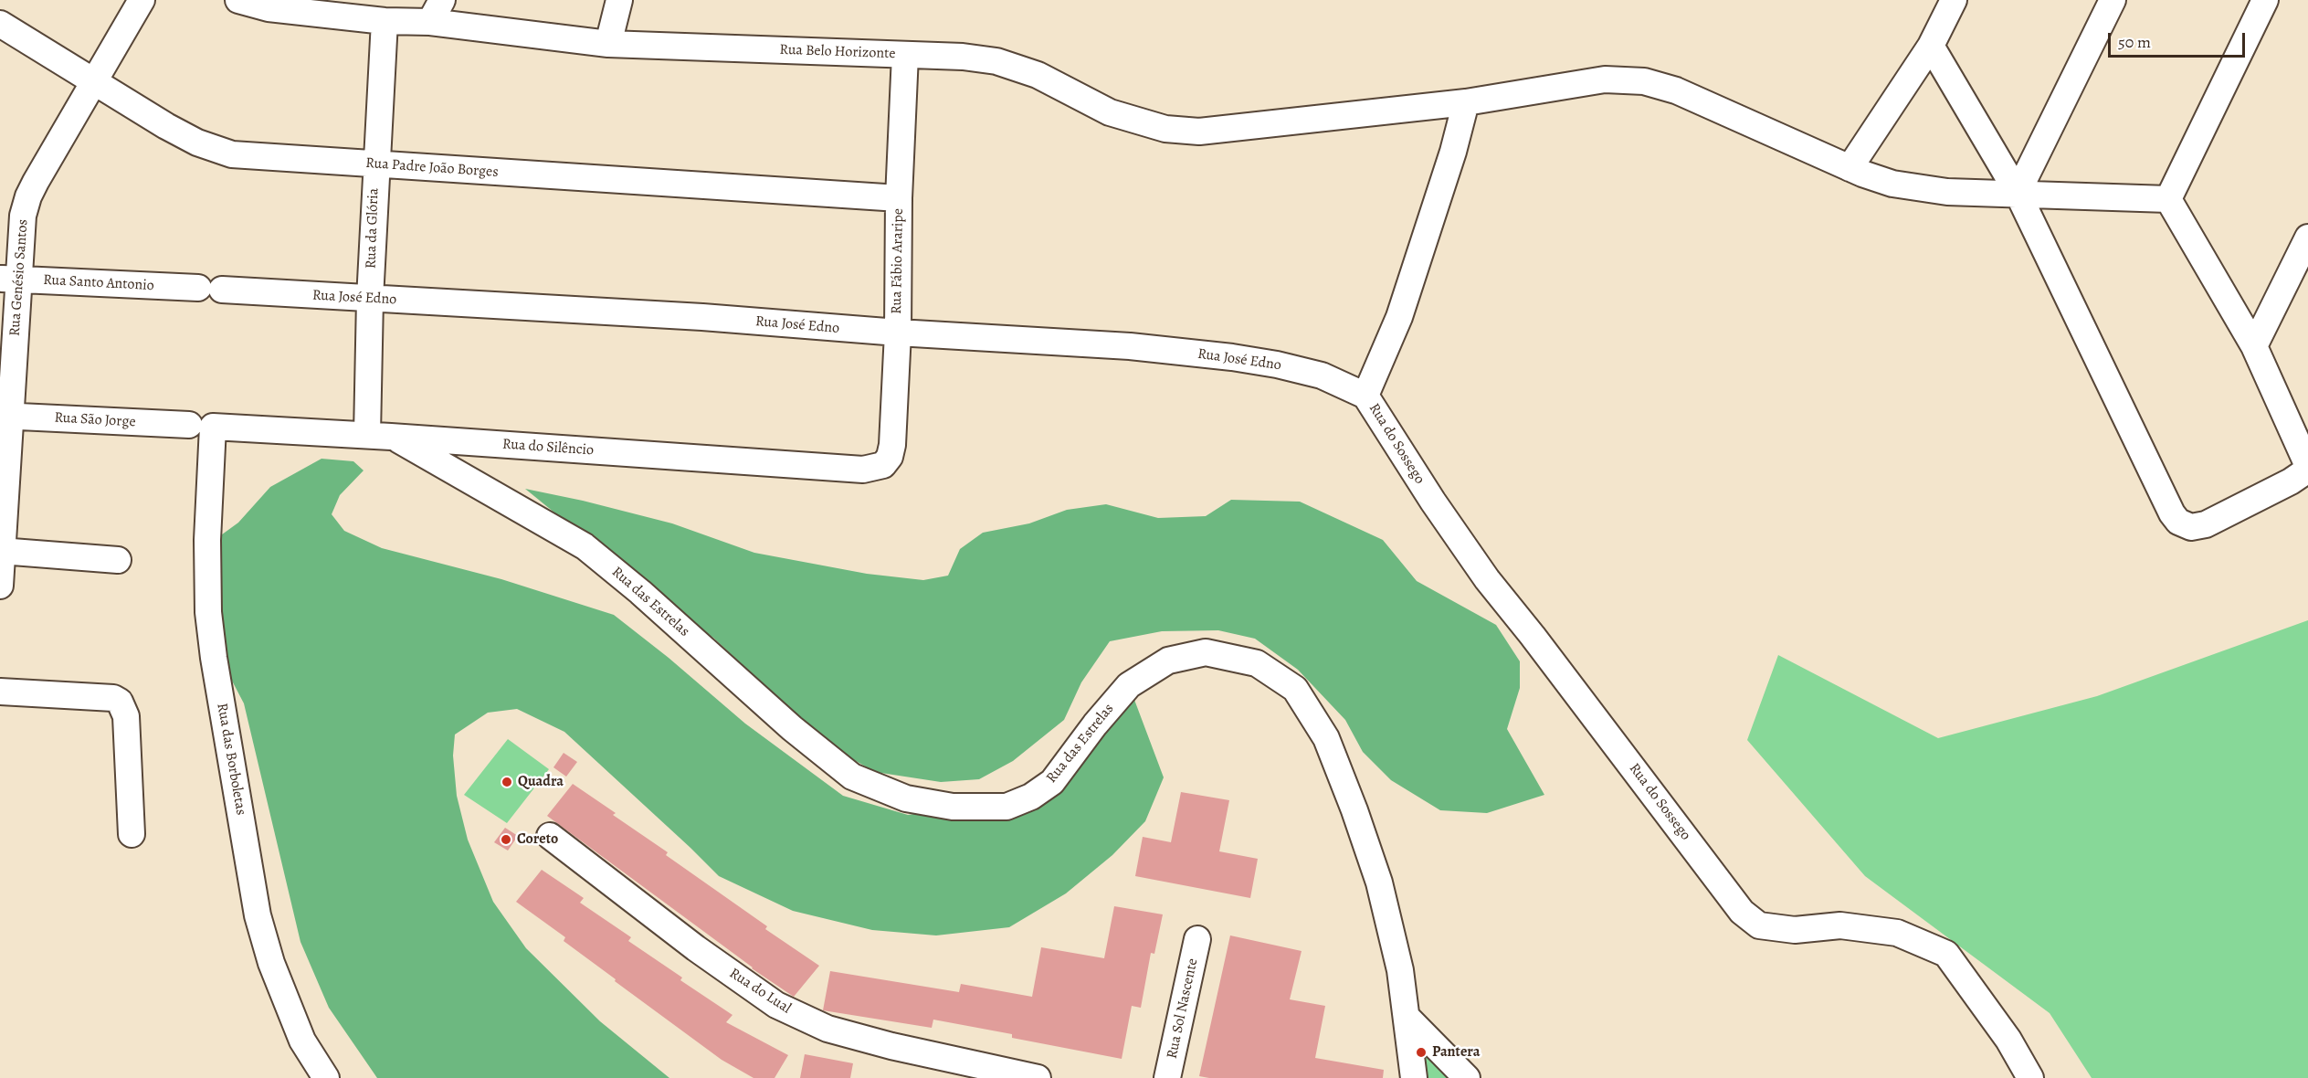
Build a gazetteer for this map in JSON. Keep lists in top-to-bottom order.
{
  "streets": {
    "street": [
      "Rua Belo Horizonte",
      "Rua Padre João Borges",
      "Rua da Glória",
      "Rua Fábio Araripe",
      "Rua Genésio Santos",
      "Rua Santo Antonio",
      "Rua José Edno",
      "Rua São Jorge",
      "Rua do Sossego",
      "Rua do Silêncio",
      "Rua das Estrelas",
      "Rua das Borboletas",
      "Rua do Lual",
      "Rua Sol Nascente"
    ]
  },
  "crossings": [
    ["Rua Belo Horizonte", "Rua da Glória"],
    ["Rua Belo Horizonte", "Rua Fábio Araripe"],
    ["Rua Padre João Borges", "Rua da Glória"],
    ["Rua Padre João Borges", "Rua Fábio Araripe"],
    ["Rua Padre João Borges", "Rua Genésio Santos"],
    ["Rua da Glória", "Rua José Edno"],
    ["Rua da Glória", "Rua do Silêncio"],
    ["Rua da Glória", "Rua das Estrelas"],
    ["Rua Fábio Araripe", "Rua José Edno"],
    ["Rua Fábio Araripe", "Rua do Silêncio"],
    ["Rua Genésio Santos", "Rua Santo Antonio"],
    ["Rua Genésio Santos", "Rua São Jorge"],
    ["Rua Santo Antonio", "Rua José Edno"],
    ["Rua José Edno", "Rua do Sossego"],
    ["Rua São Jorge", "Rua do Silêncio"],
    ["Rua São Jorge", "Rua das Borboletas"],
    ["Rua do Silêncio", "Rua das Estrelas"],
    ["Rua do Silêncio", "Rua das Borboletas"]
  ],
  "places": ["Quadra", "Coreto", "Pantera"],
  "scale_bar": "50 m"
}
